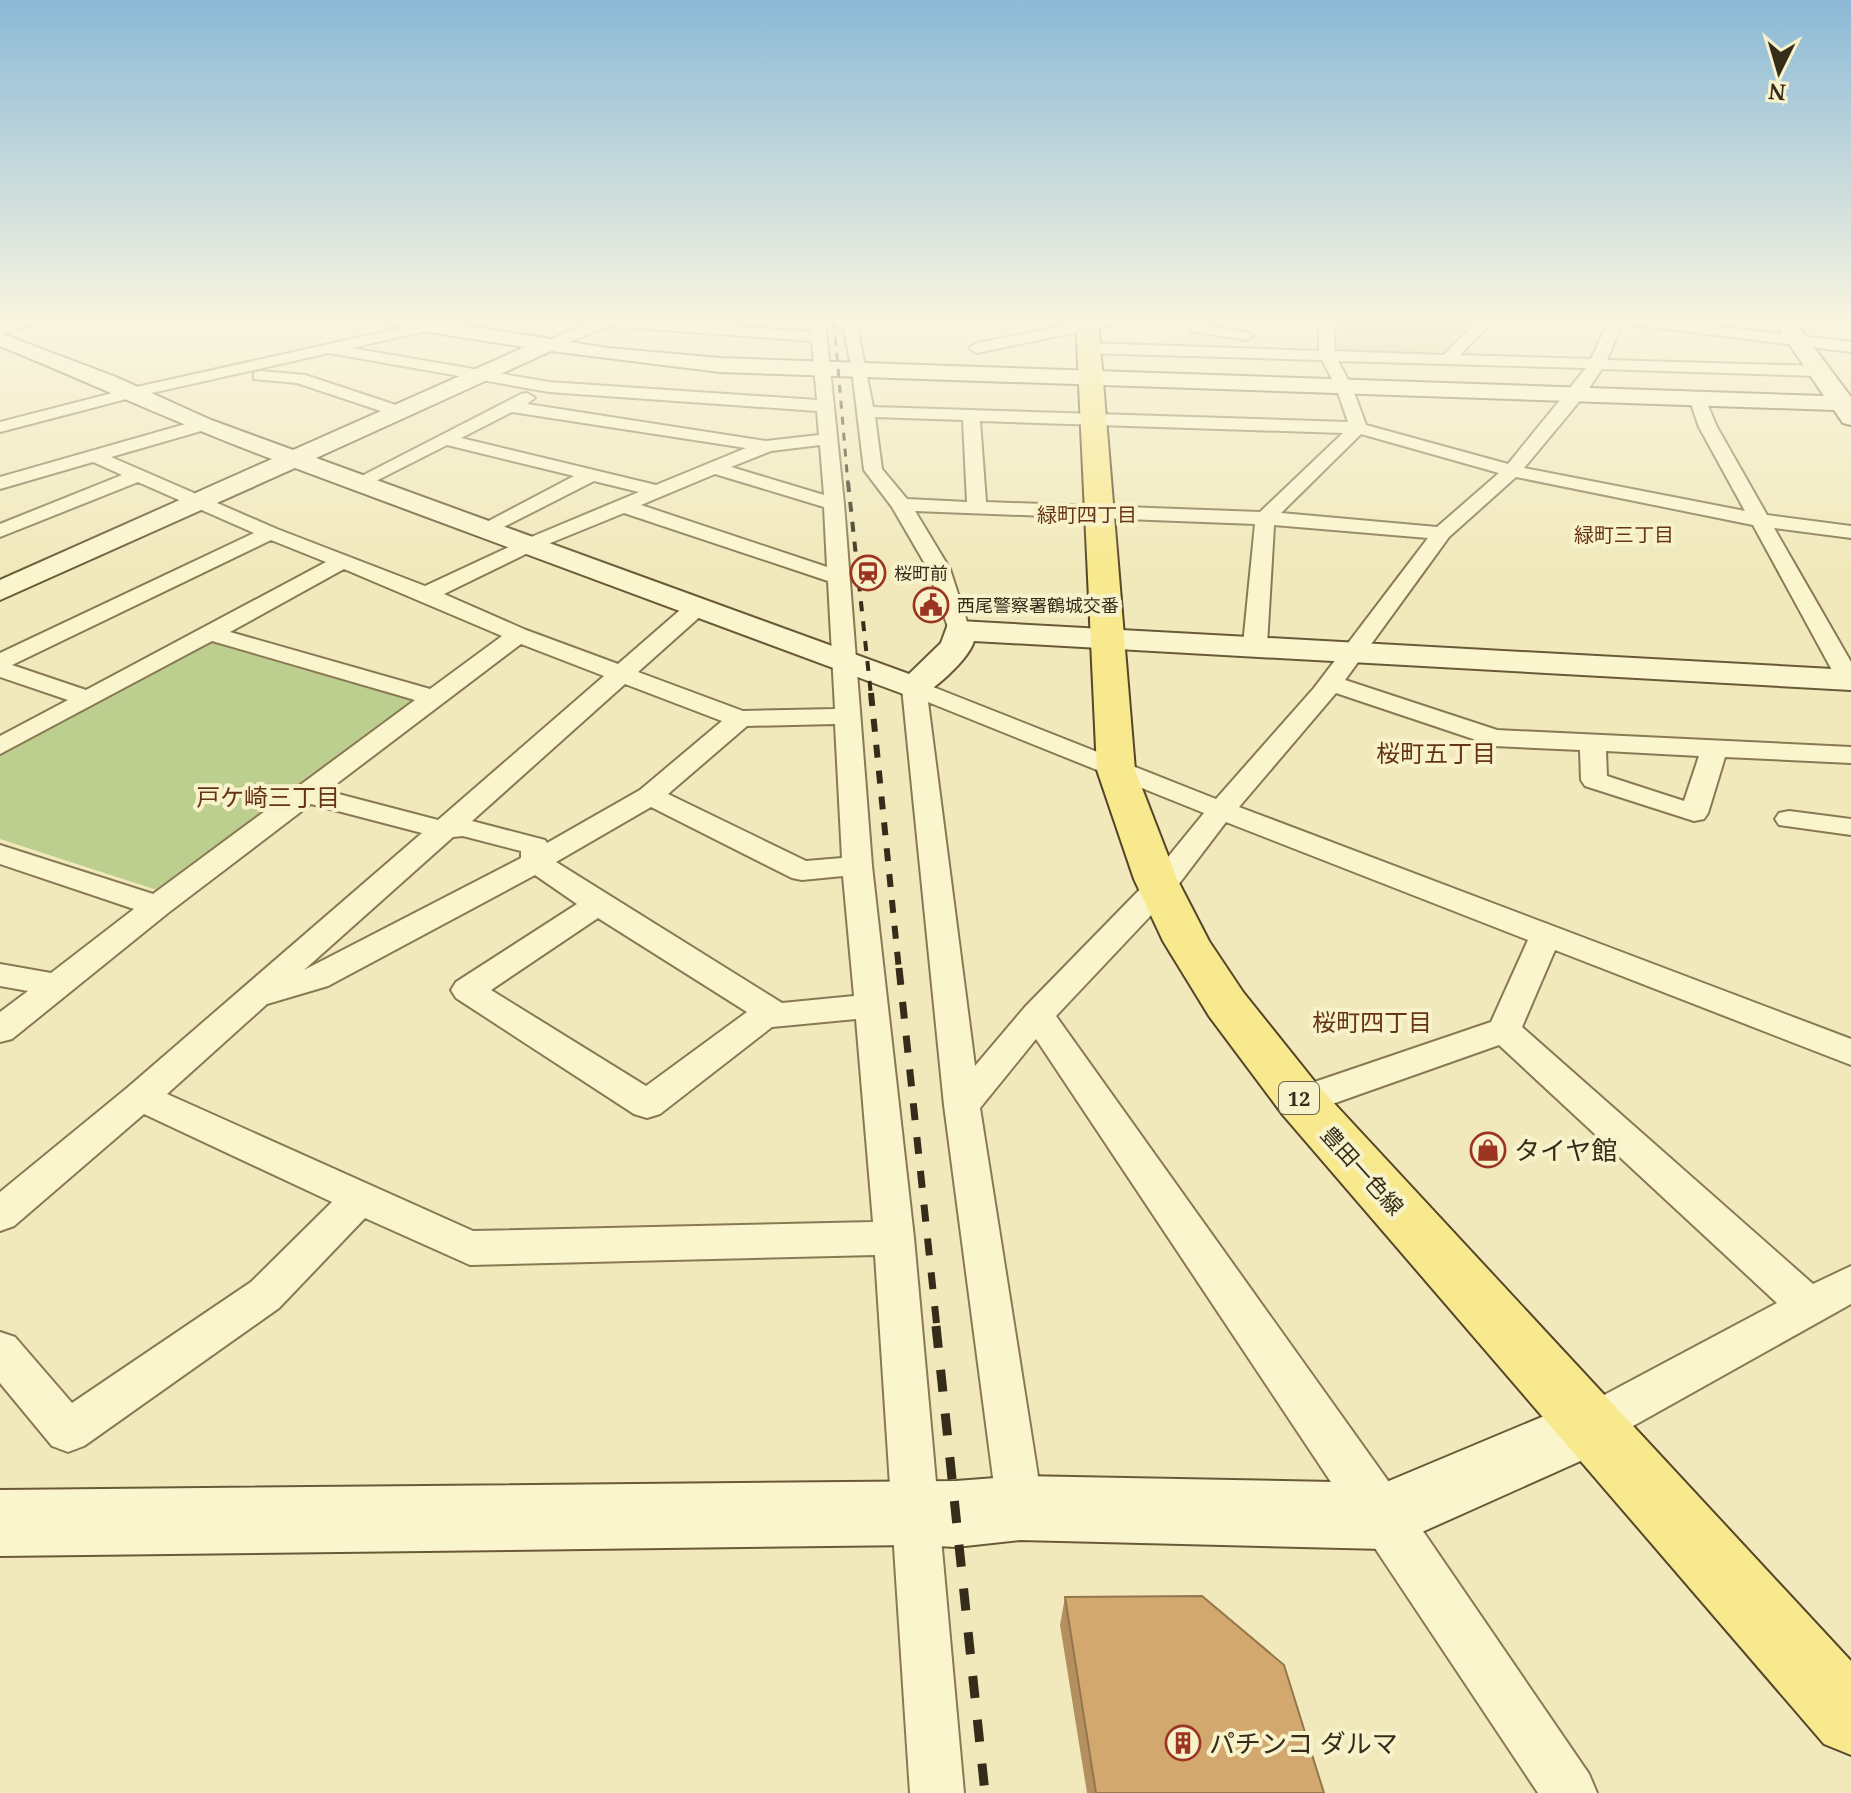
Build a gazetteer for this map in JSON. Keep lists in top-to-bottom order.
{
  "streets": {
    "main road": ["12", "豊田一色線"]
  },
  "districts": [
    "緑町四丁目",
    "緑町三丁目",
    "桜町五丁目",
    "戸ケ崎三丁目",
    "桜町四丁目"
  ],
  "places": {
    "station": ["桜町前"],
    "public building": ["西尾警察署鶴城交番"],
    "shop": ["タイヤ館"],
    "building": ["パチンコ ダルマ"]
  },
  "north": "bottom"
}
